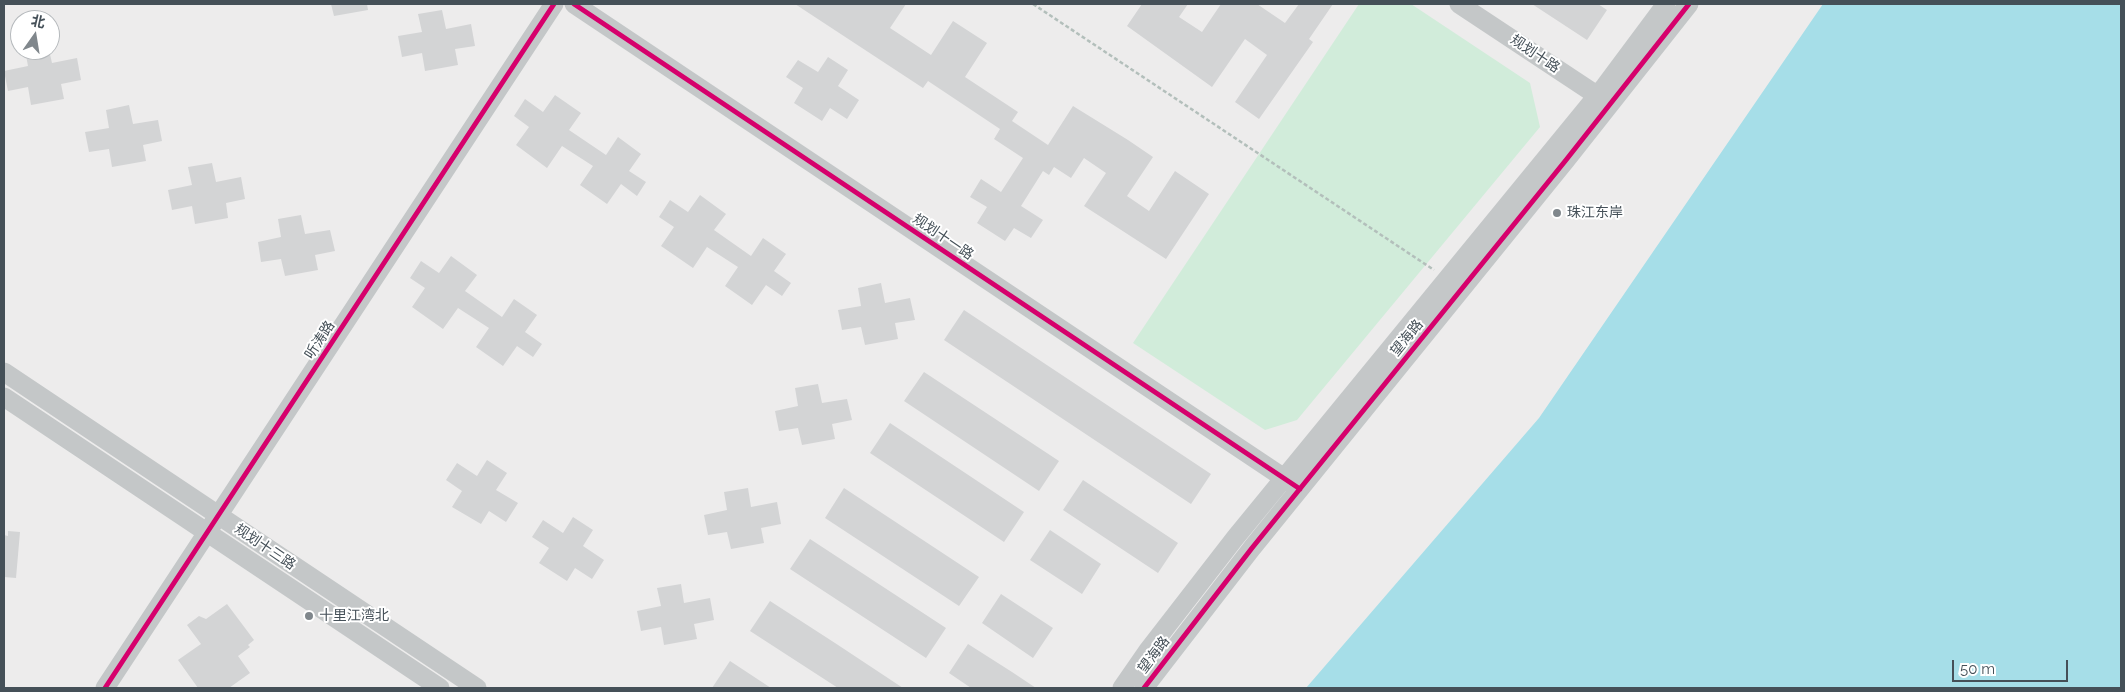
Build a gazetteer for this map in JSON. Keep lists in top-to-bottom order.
{
  "streets": {
    "street": [
      "规划十路",
      "规划十一路",
      "望海路",
      "听涛路",
      "规划十三路"
    ]
  },
  "crossings": [
    ["规划十路", "望海路"],
    ["规划十一路", "望海路"],
    ["听涛路", "规划十三路"]
  ],
  "places": ["珠江东岸", "十里江湾北"],
  "scale_bar": "50 m",
  "north": "top"
}
